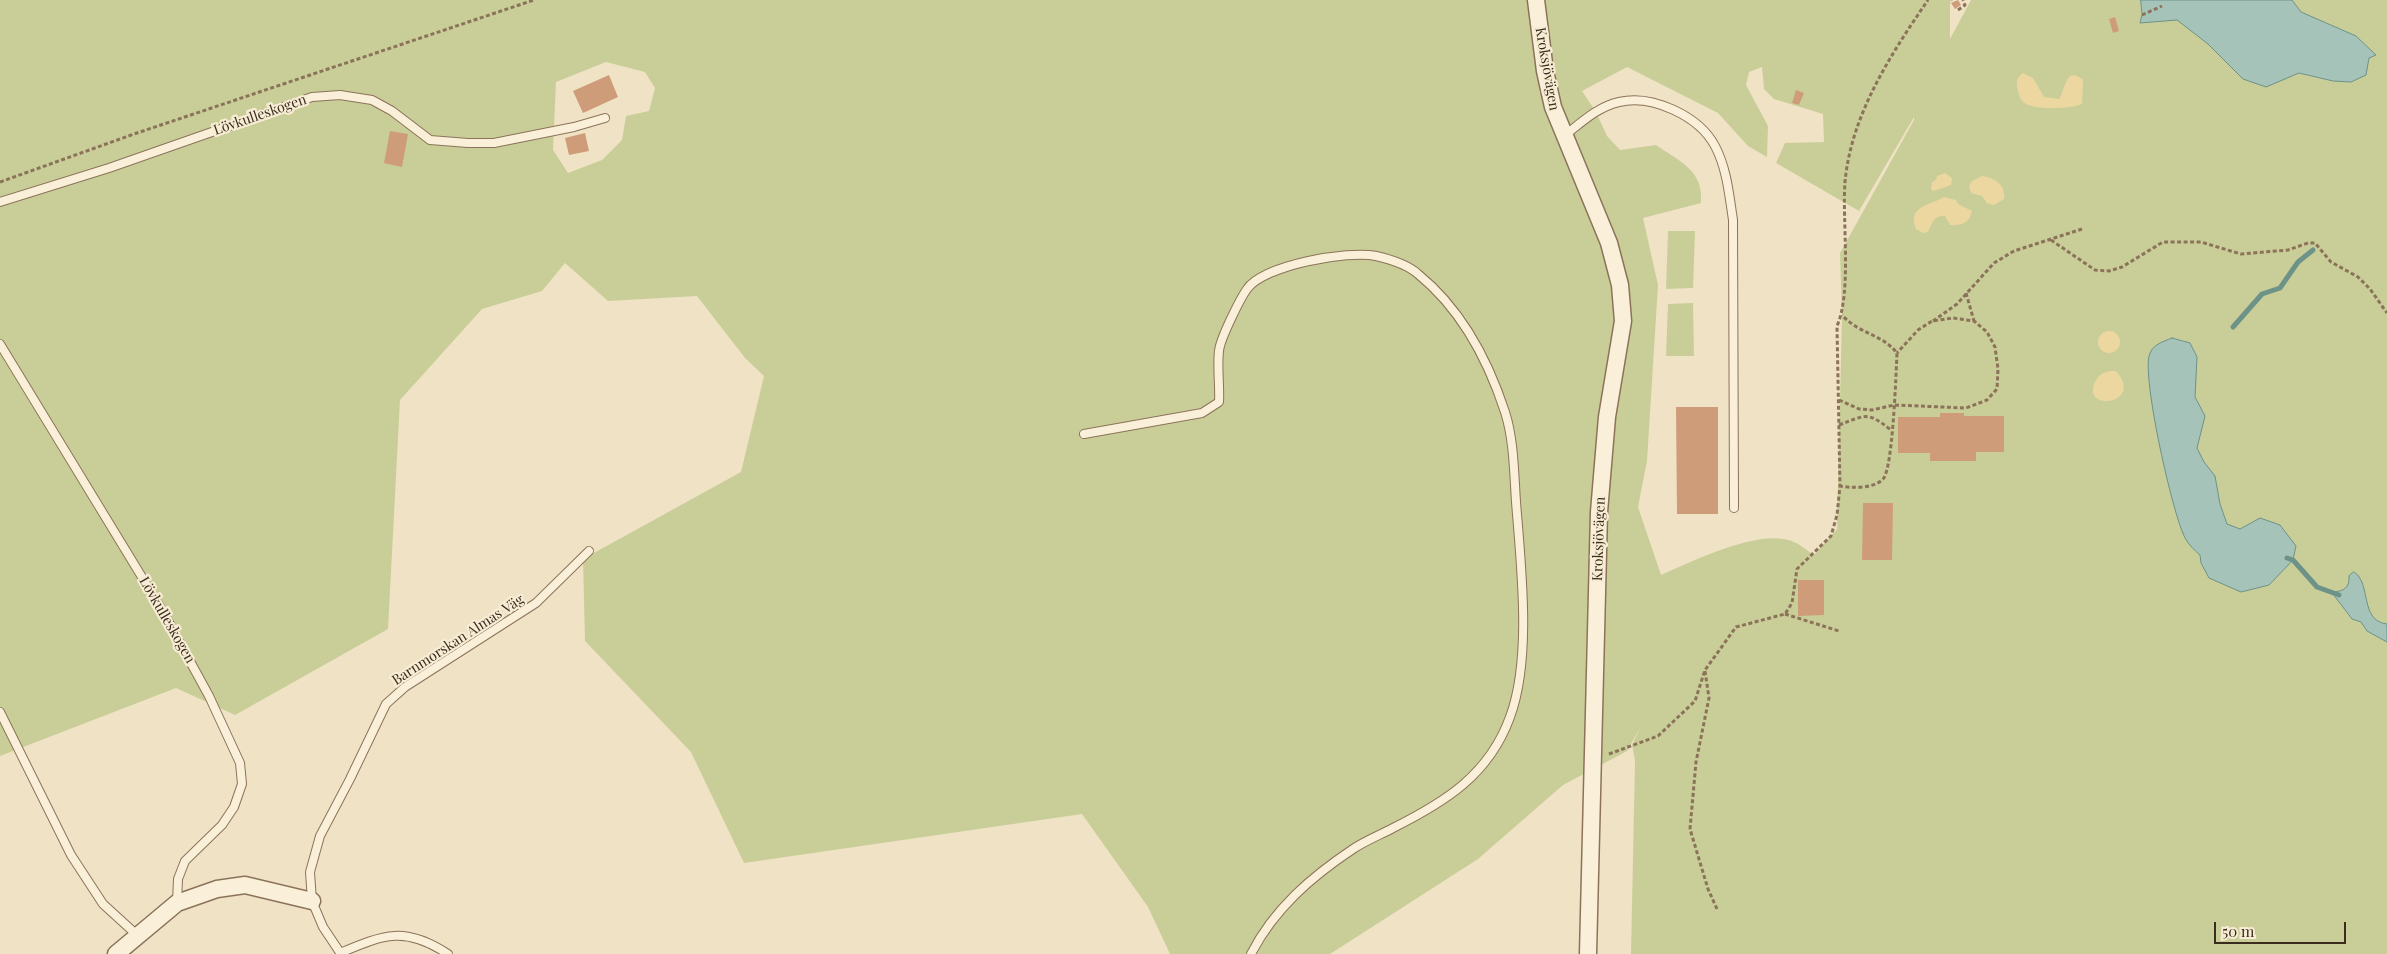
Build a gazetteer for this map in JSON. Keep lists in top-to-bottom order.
{
  "streets": {
    "street": ["Kroksjövägen"],
    "lane": ["Lövkulleskogen", "Barnmorskan Almas Väg"]
  },
  "scale_bar": "50 m"
}
